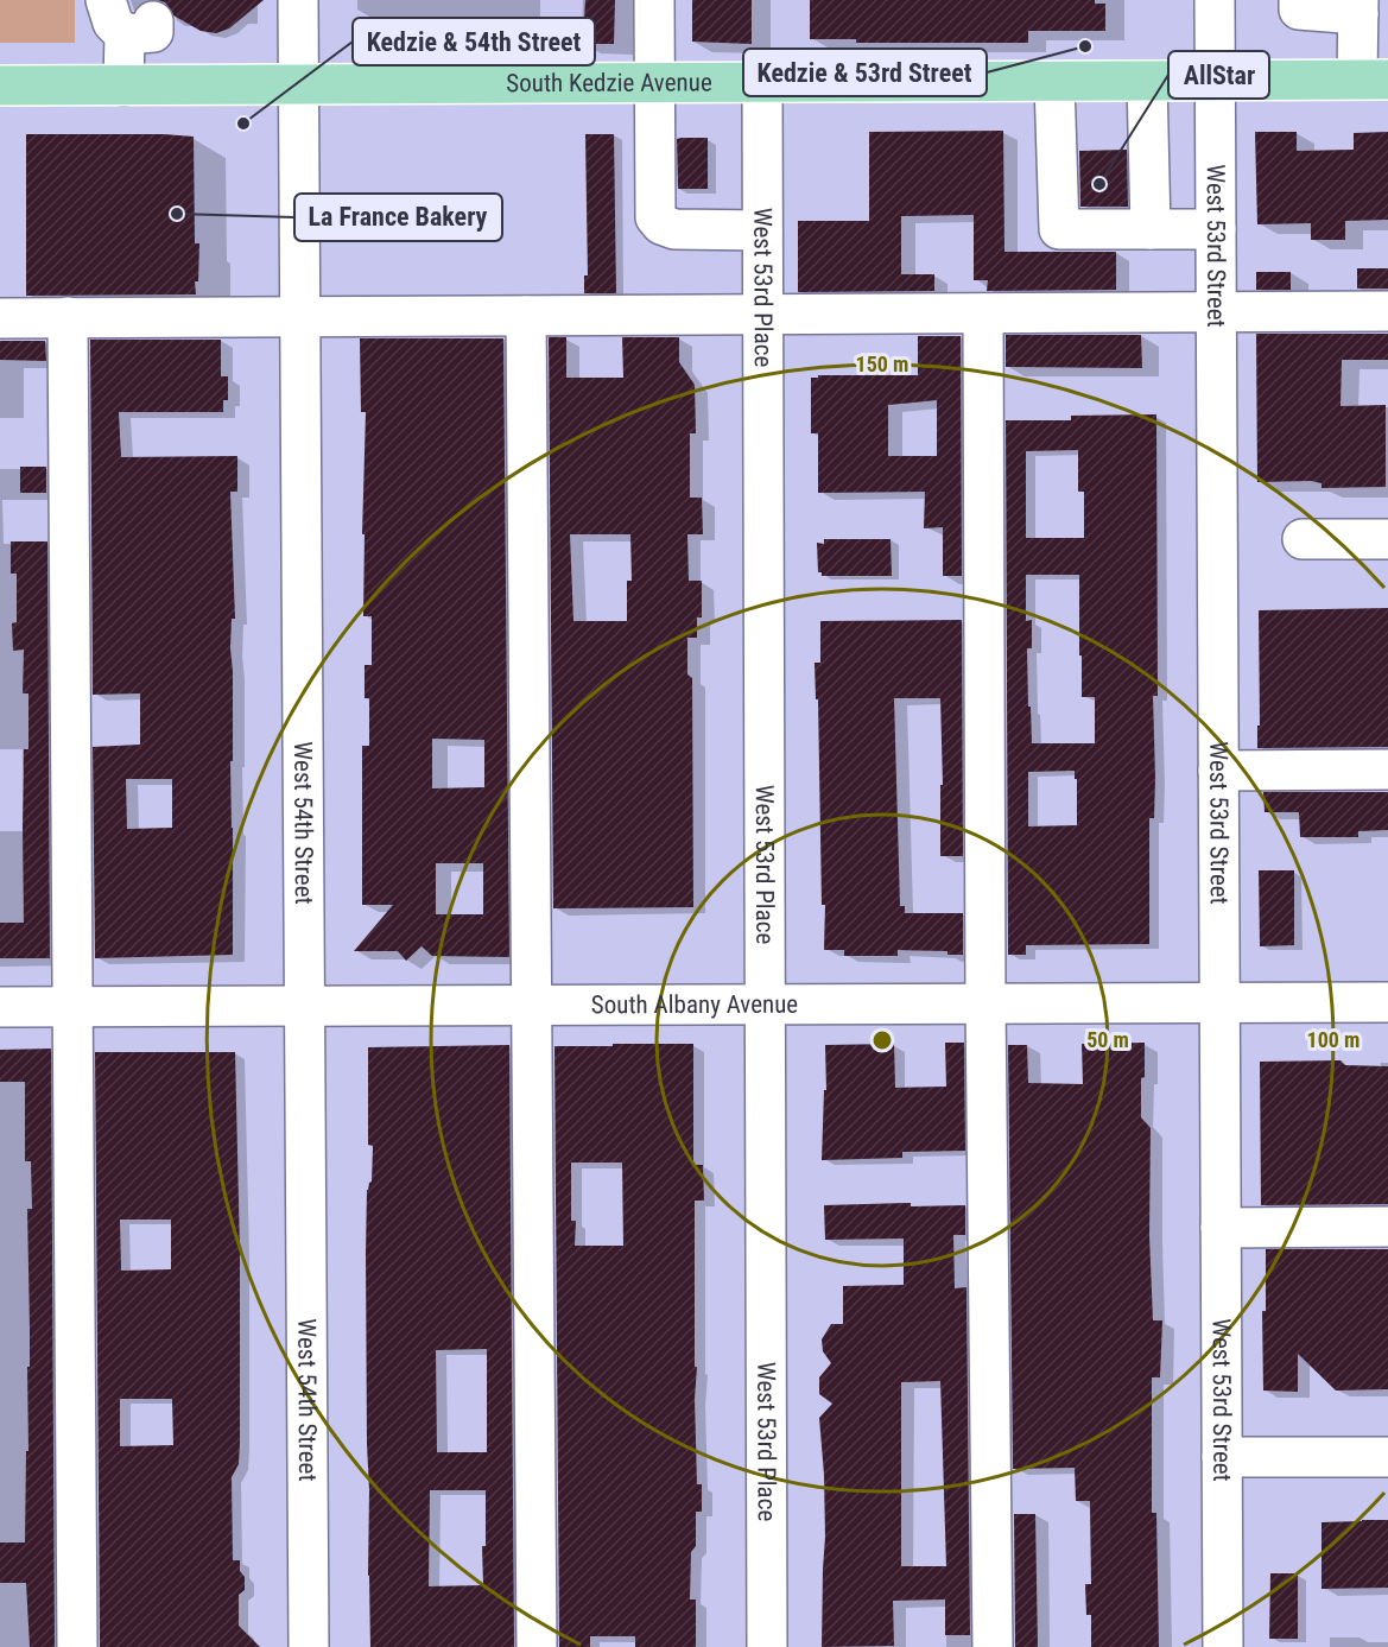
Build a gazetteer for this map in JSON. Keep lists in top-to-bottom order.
{
  "streets": {
    "main road": ["South Kedzie Avenue"],
    "street": [
      "West 53rd Street",
      "West 53rd Place",
      "West 54th Street",
      "South Albany Avenue"
    ]
  },
  "crossings": [
    ["South Kedzie Avenue", "West 53rd Street"],
    ["South Kedzie Avenue", "West 53rd Place"],
    ["South Kedzie Avenue", "West 54th Street"],
    ["West 53rd Street", "South Albany Avenue"],
    ["West 53rd Place", "South Albany Avenue"],
    ["West 54th Street", "South Albany Avenue"]
  ],
  "places": [
    "Kedzie & 53rd Street",
    "Kedzie & 54th Street",
    "AllStar",
    "La France Bakery"
  ],
  "rings": ["150 m", "50 m", "100 m"]
}
